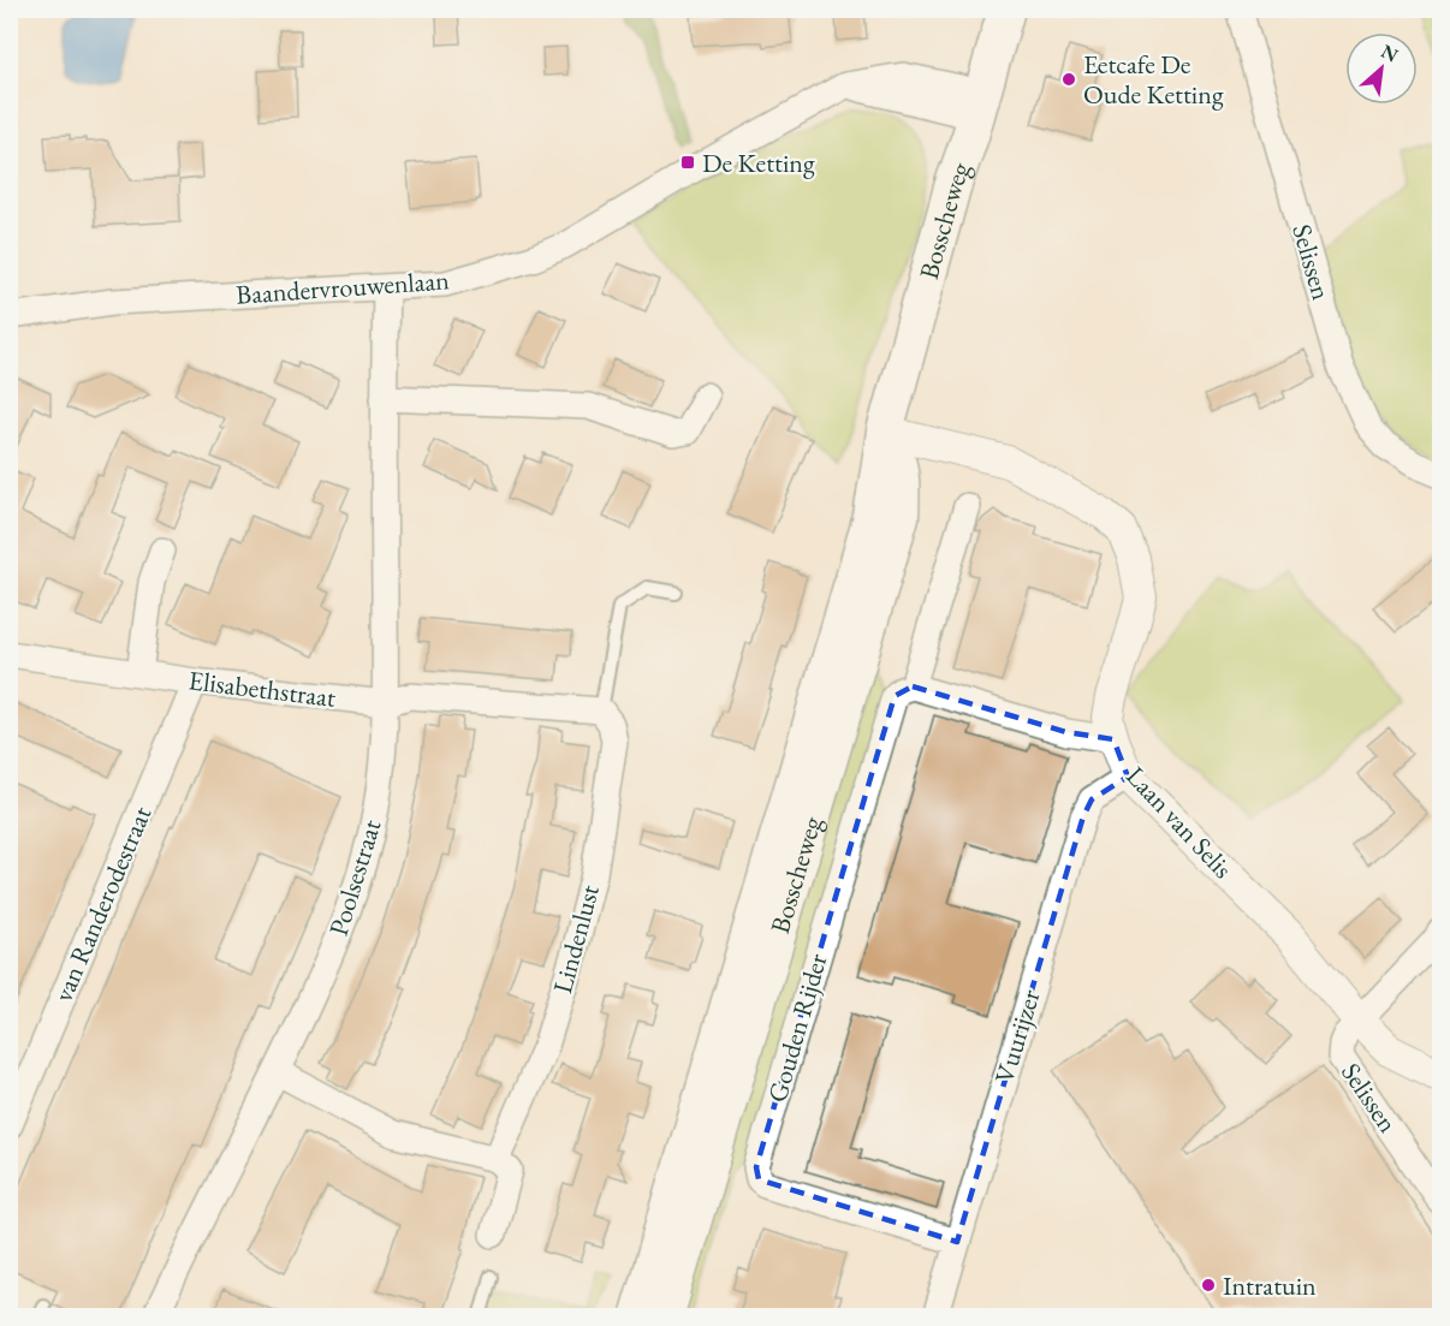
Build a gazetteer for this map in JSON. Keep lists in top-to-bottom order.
{
  "streets": {
    "main road": ["Bosscheweg"],
    "street": [
      "Selissen",
      "Baandervrouwenlaan",
      "Elisabethstraat",
      "Laan van Selis",
      "Poolsestraat",
      "van Randerodestraat",
      "Lindenlust",
      "Gouden Rijder",
      "Vuurijzer"
    ]
  },
  "crossings": [
    ["Bosscheweg", "Baandervrouwenlaan"],
    ["Bosscheweg", "Laan van Selis"],
    ["Selissen", "Laan van Selis"],
    ["Baandervrouwenlaan", "Poolsestraat"],
    ["Elisabethstraat", "Poolsestraat"],
    ["Elisabethstraat", "van Randerodestraat"],
    ["Laan van Selis", "Vuurijzer"],
    ["Gouden Rijder", "Vuurijzer"]
  ],
  "places": {
    "other": ["Eetcafe De Oude Ketting", "Intratuin"],
    "transit": ["De Ketting"]
  },
  "north": "top right"
}
